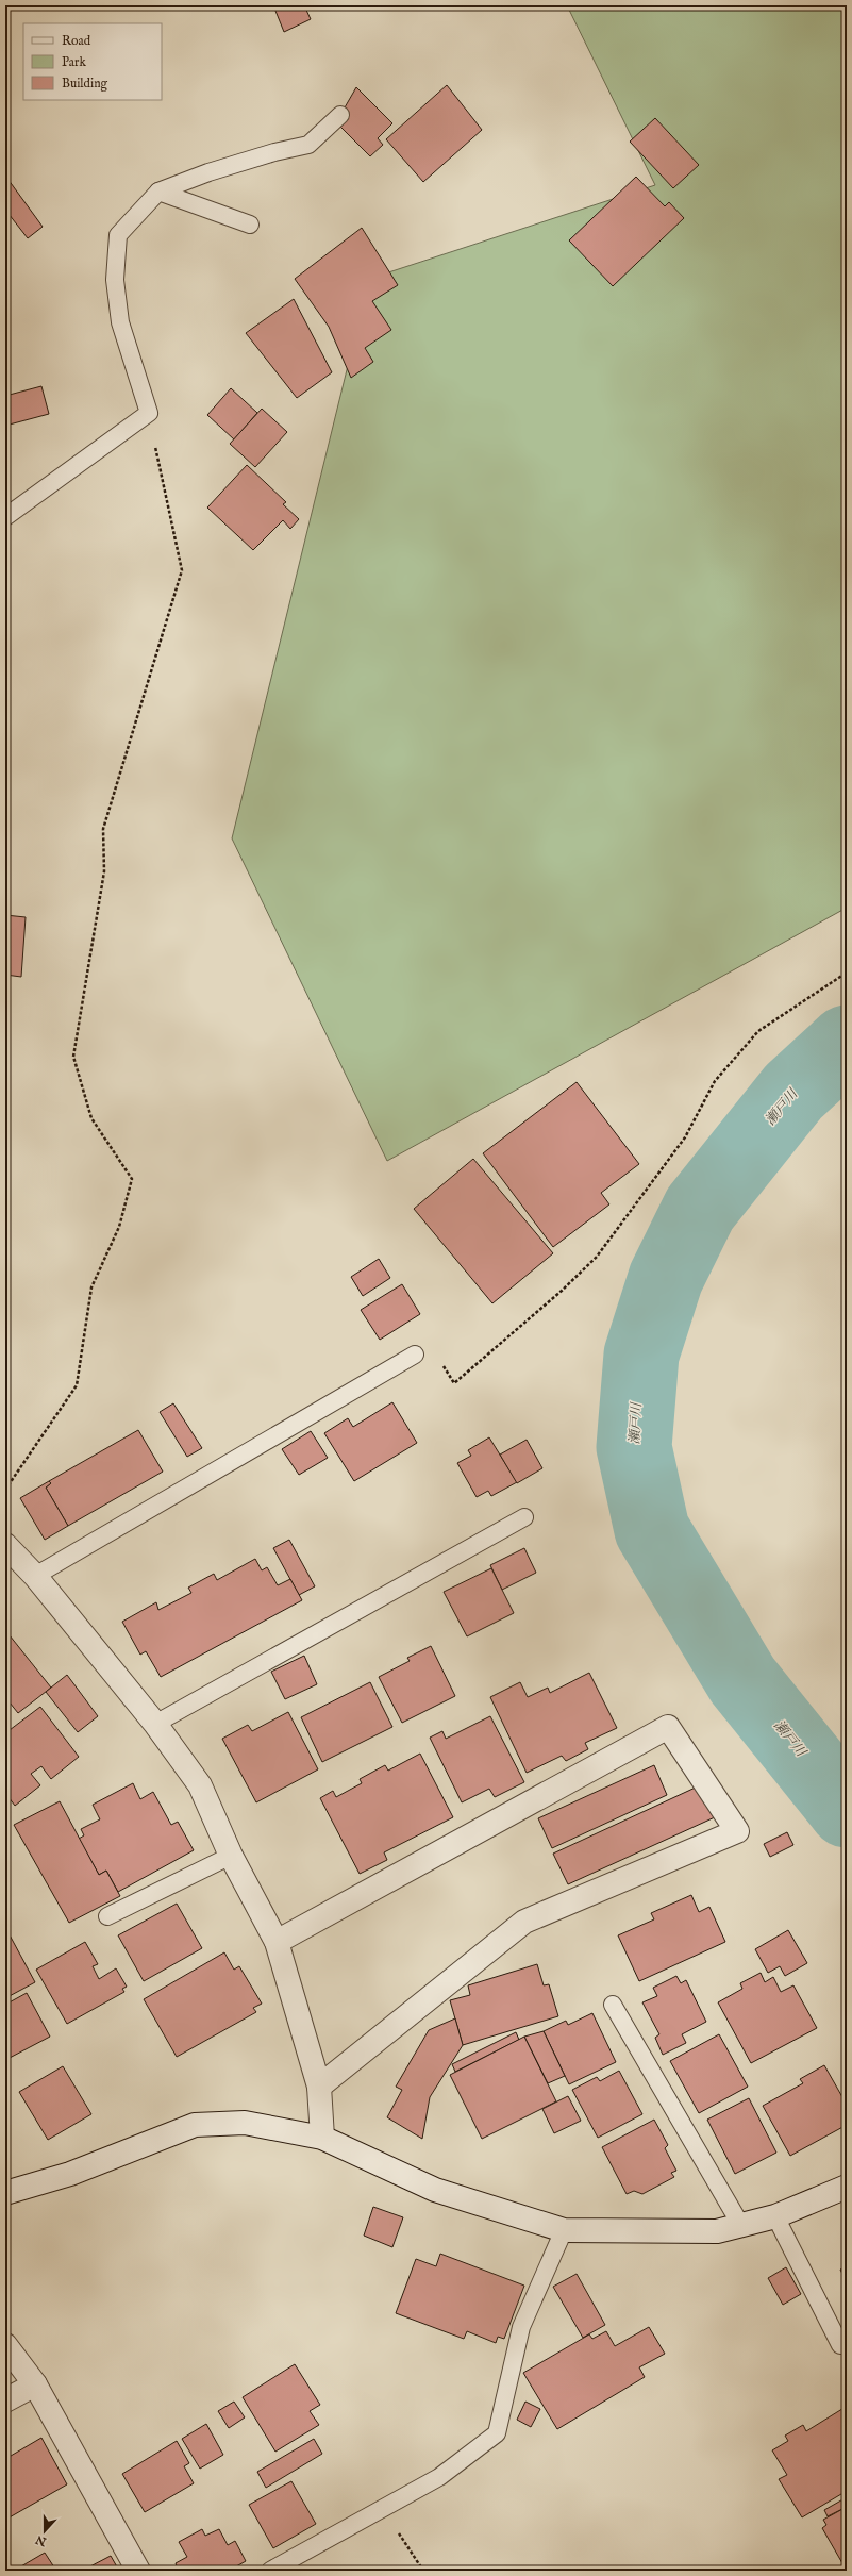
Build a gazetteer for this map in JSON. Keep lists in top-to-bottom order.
{
  "water": ["瀬戸川"],
  "legend": ["Road", "Park", "Building"],
  "north": "bottom"
}
